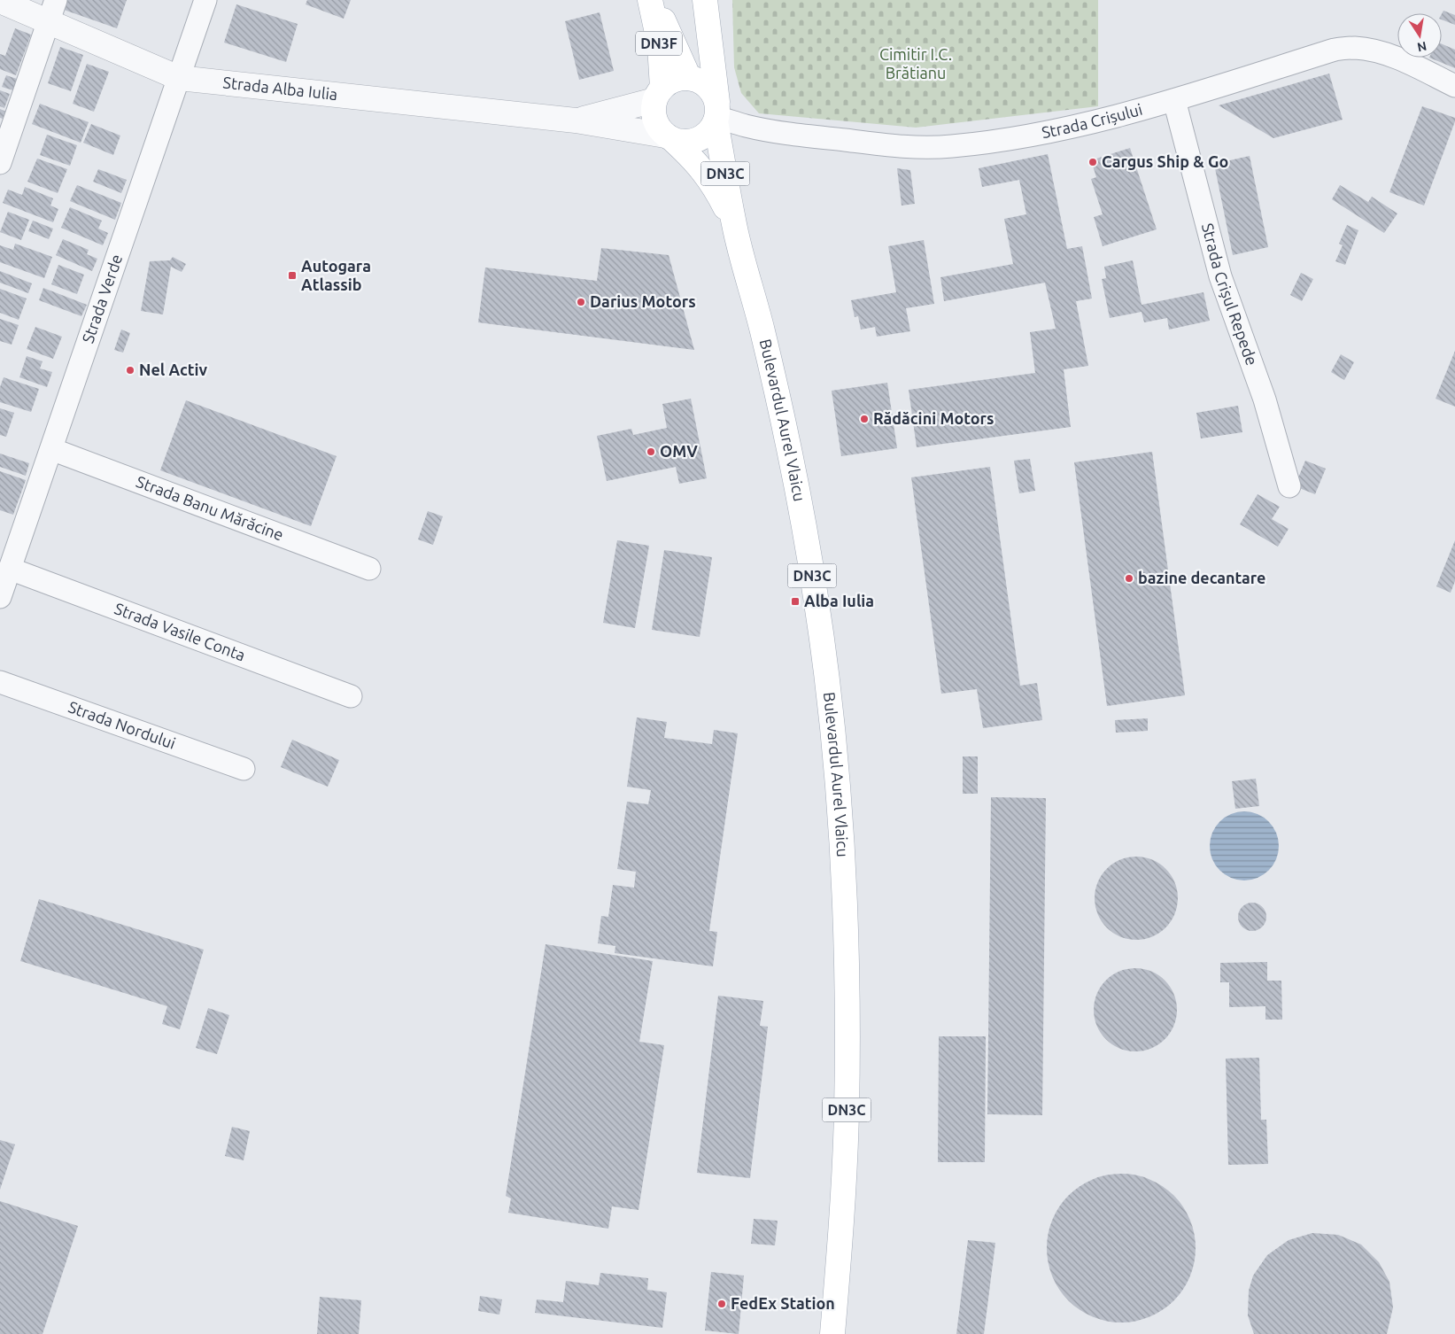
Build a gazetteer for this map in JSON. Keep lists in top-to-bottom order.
{
  "streets": {
    "main road": ["DN3F", "DN3C", "Bulevardul Aurel Vlaicu"],
    "street": [
      "Strada Alba Iulia",
      "Strada Crișului",
      "Strada Crișul Repede",
      "Strada Verde",
      "Strada Banu Mărăcine",
      "Strada Vasile Conta",
      "Strada Nordului"
    ]
  },
  "crossings": [
    ["DN3F", "Strada Alba Iulia"],
    ["DN3F", "Strada Crișului"],
    ["DN3F", "DN3C"],
    ["DN3F", "Bulevardul Aurel Vlaicu"],
    ["Strada Alba Iulia", "Strada Crișului"],
    ["Strada Alba Iulia", "DN3C"],
    ["Strada Alba Iulia", "Strada Verde"],
    ["Strada Alba Iulia", "Bulevardul Aurel Vlaicu"],
    ["Strada Crișului", "DN3C"],
    ["Strada Crișului", "Strada Crișul Repede"],
    ["Strada Crișului", "Bulevardul Aurel Vlaicu"],
    ["DN3C", "Bulevardul Aurel Vlaicu"],
    ["Strada Verde", "Strada Banu Mărăcine"],
    ["Strada Verde", "Strada Vasile Conta"]
  ],
  "parks": ["Cimitir I.C. Brătianu"],
  "places": {
    "other": [
      "Cargus Ship & Go",
      "Darius Motors",
      "Nel Activ",
      "Rădăcini Motors",
      "OMV",
      "bazine decantare",
      "FedEx Station"
    ],
    "transit": ["Autogara Atlassib", "Alba Iulia"]
  },
  "north": "bottom"
}
